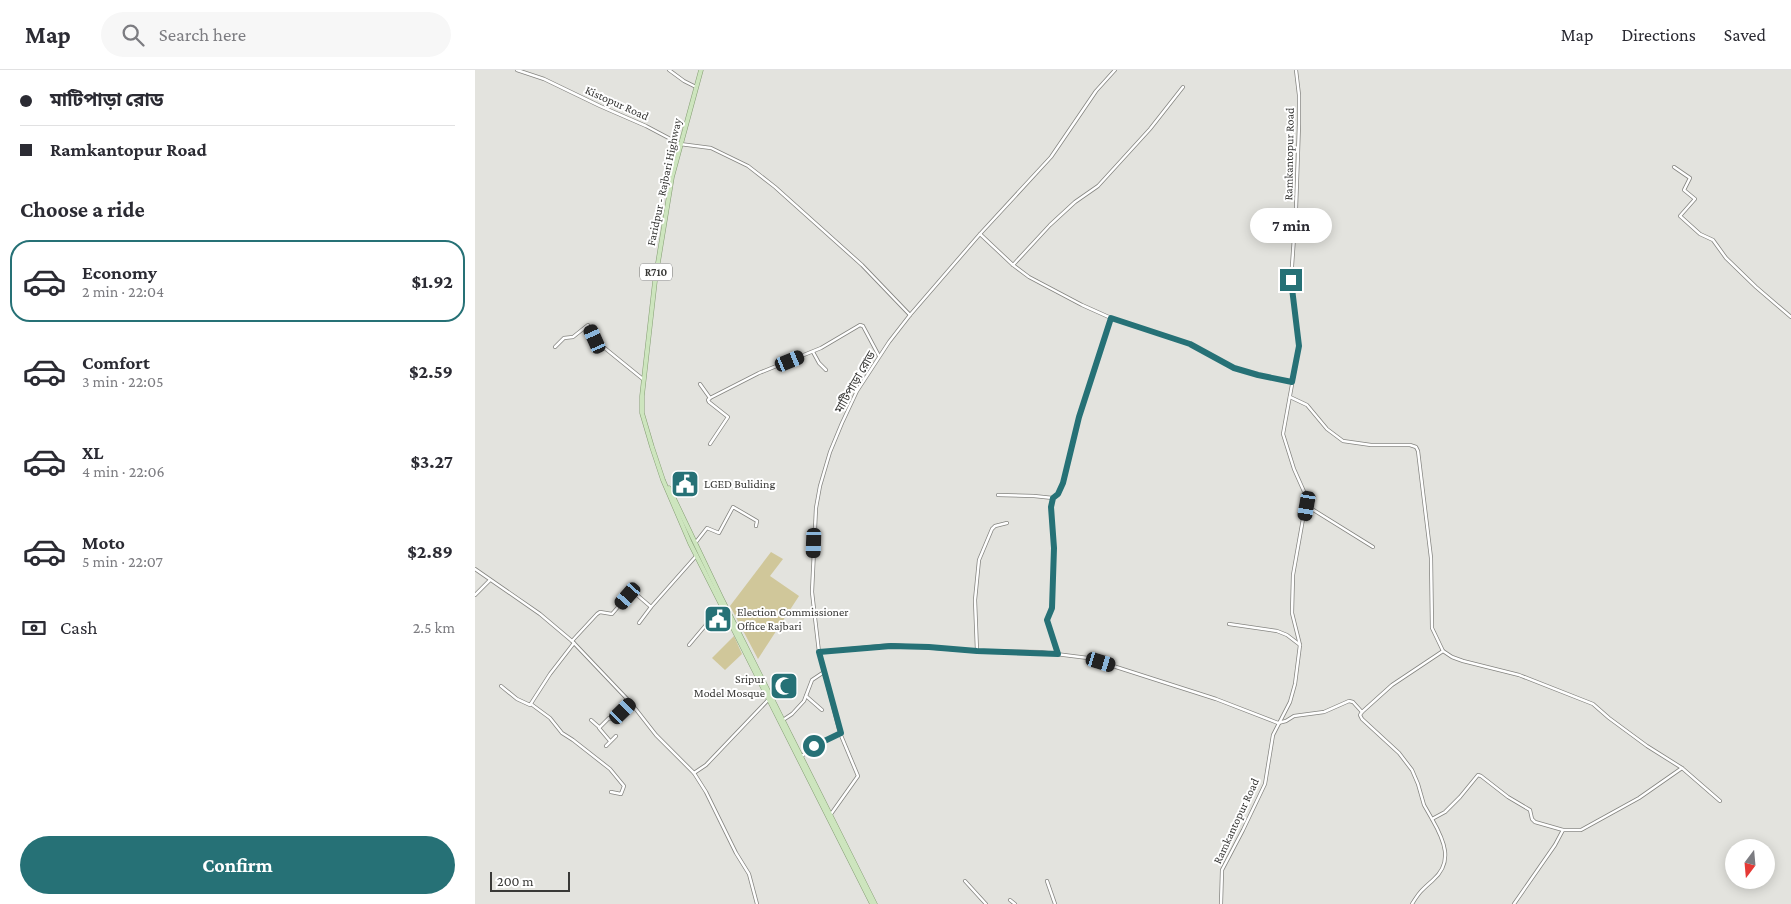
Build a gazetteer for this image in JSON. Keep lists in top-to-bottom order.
{
  "streets": {
    "main road": ["Faridpur - Rajbari Highway", "R710"],
    "street": ["Kistopur Road", "Ramkantopur Road", "মাটিপাড়া রোড"]
  },
  "crossings": [
    ["Kistopur Road", "Faridpur - Rajbari Highway"]
  ],
  "places": {
    "public building": ["LGED Buliding", "Election Commissioner Office Rajbari"],
    "mosque": ["Sripur Model Mosque"]
  },
  "scale_bar": "200 m",
  "north": "bottom",
  "page": {
    "header": "Map",
    "search": "Search here",
    "nav": ["Map", "Directions", "Saved"],
    "banner": ["মাটিপাড়া রোড", "Ramkantopur Road"],
    "heading": "Choose a ride",
    "bubble": "7 min",
    "list": [
      {
        "name": "Economy",
        "note": "2 min · 22:04",
        "value": "$1.92"
      },
      {
        "name": "Comfort",
        "note": "3 min · 22:05",
        "value": "$2.59"
      },
      {
        "name": "XL",
        "note": "4 min · 22:06",
        "value": "$3.27"
      },
      {
        "name": "Moto",
        "note": "5 min · 22:07",
        "value": "$2.89"
      }
    ],
    "pay": ["Cash", "2.5 km"],
    "buttons": "Confirm",
    "scale": "200 m"
  }
}
